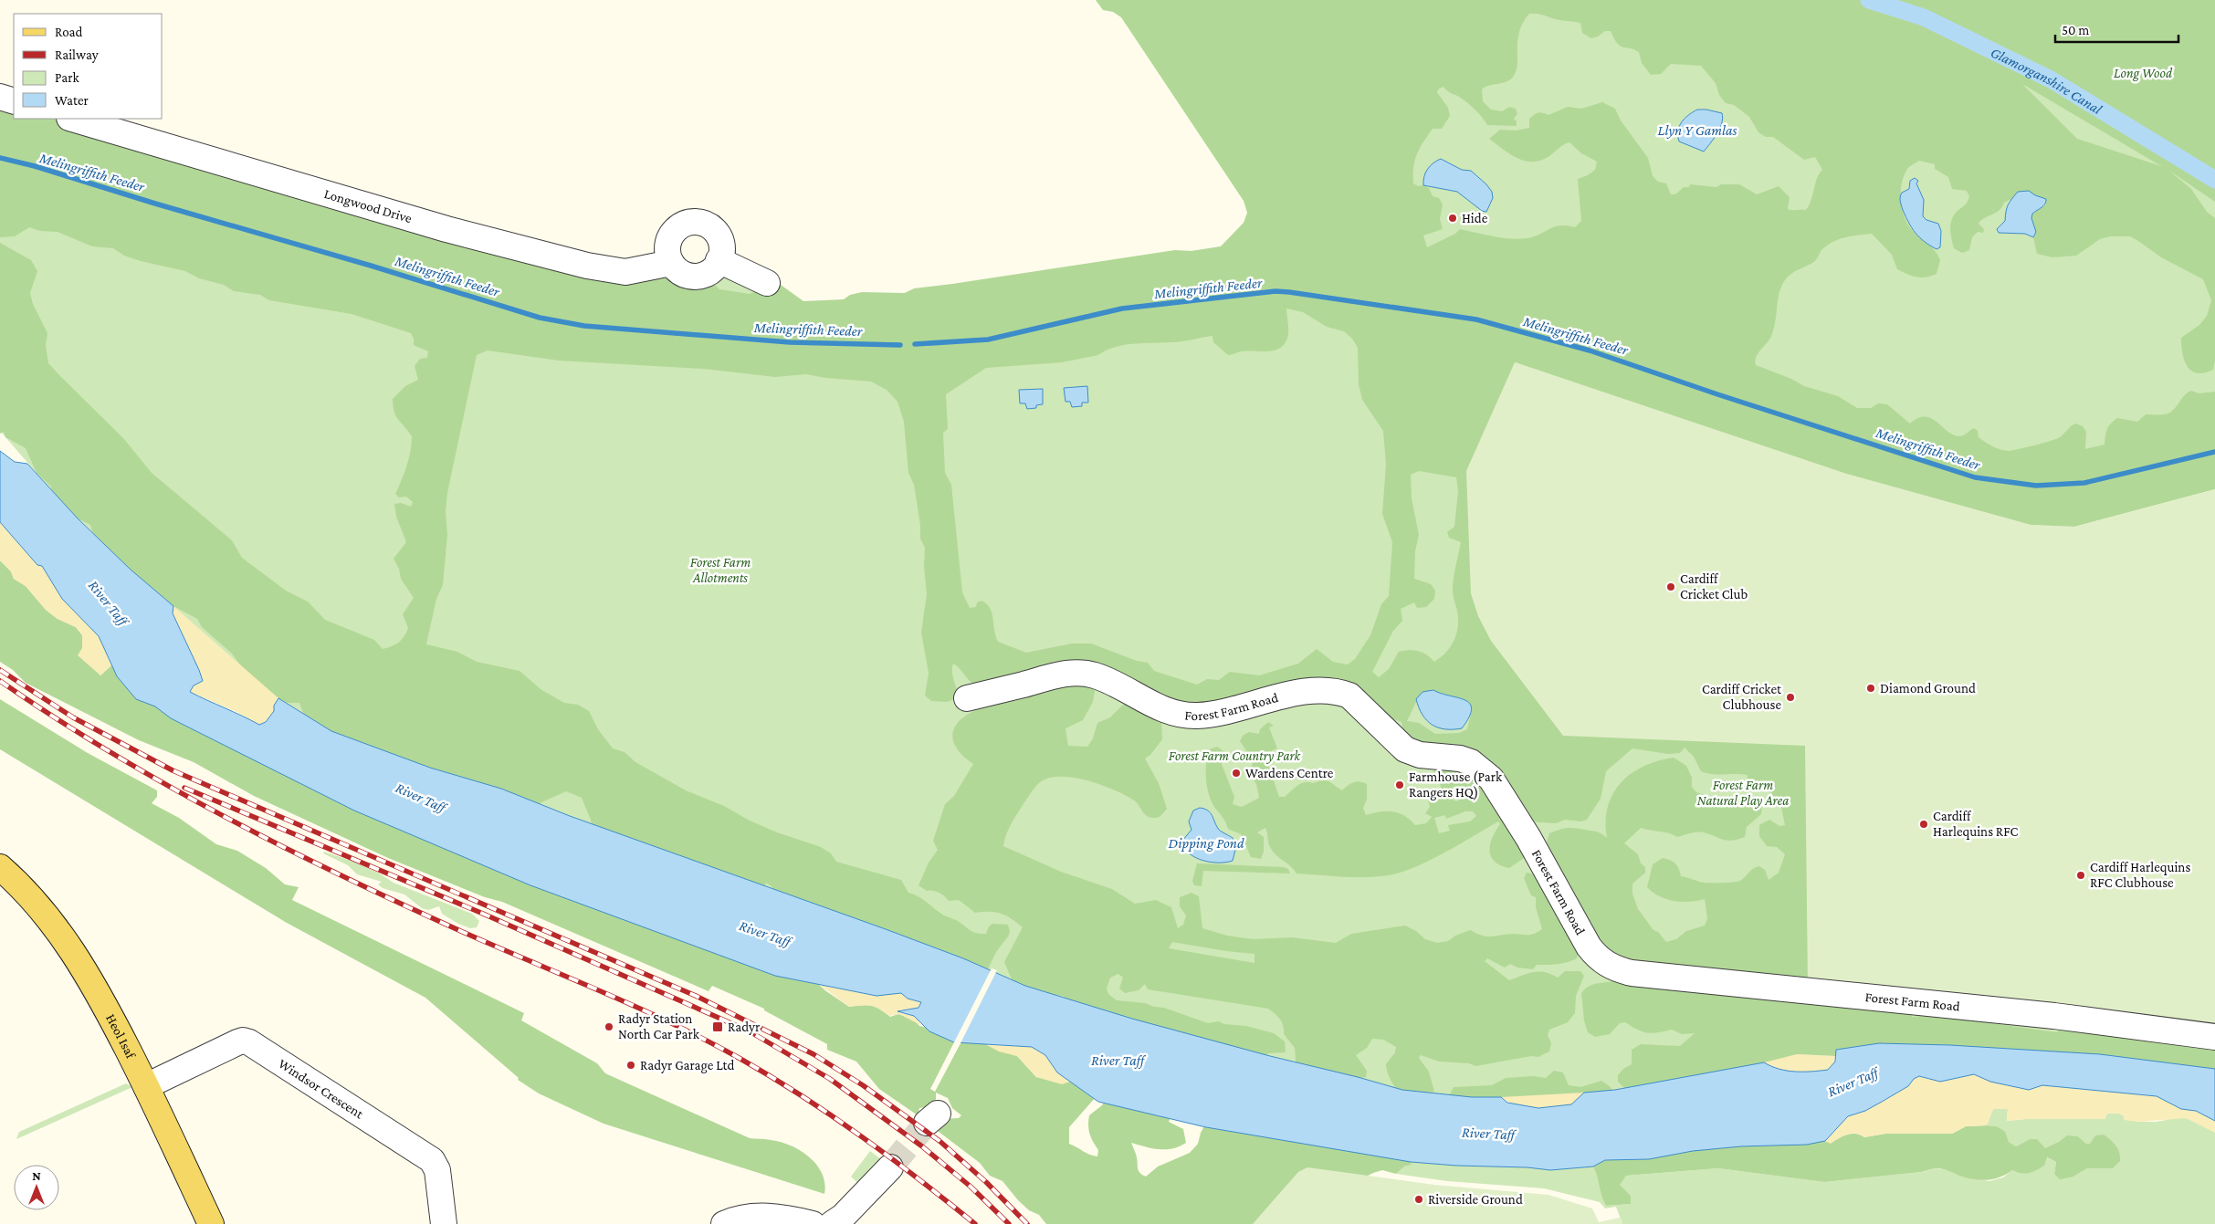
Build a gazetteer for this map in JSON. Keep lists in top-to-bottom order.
{
  "streets": {
    "main road": ["Heol Isaf"],
    "street": ["Longwood Drive", "Forest Farm Road", "Windsor Crescent"]
  },
  "crossings": [
    ["Heol Isaf", "Windsor Crescent"]
  ],
  "water": [
    "Glamorganshire Canal",
    "Llyn Y Gamlas",
    "Melingriffith Feeder",
    "River Taff",
    "Dipping Pond"
  ],
  "parks": [
    "Long Wood",
    "Forest Farm Allotments",
    "Forest Farm Country Park",
    "Forest Farm Natural Play Area"
  ],
  "places": {
    "other": [
      "Hide",
      "Cardiff Cricket Club",
      "Diamond Ground",
      "Cardiff Cricket Clubhouse",
      "Wardens Centre",
      "Farmhouse (Park Rangers HQ)",
      "Cardiff Harlequins RFC",
      "Cardiff Harlequins RFC Clubhouse",
      "Radyr Station North Car Park",
      "Radyr Garage Ltd",
      "Riverside Ground"
    ],
    "transit": ["Radyr"]
  },
  "legend": [
    "Road",
    "Railway",
    "Park",
    "Water"
  ],
  "scale_bar": "50 m",
  "north": "top"
}
